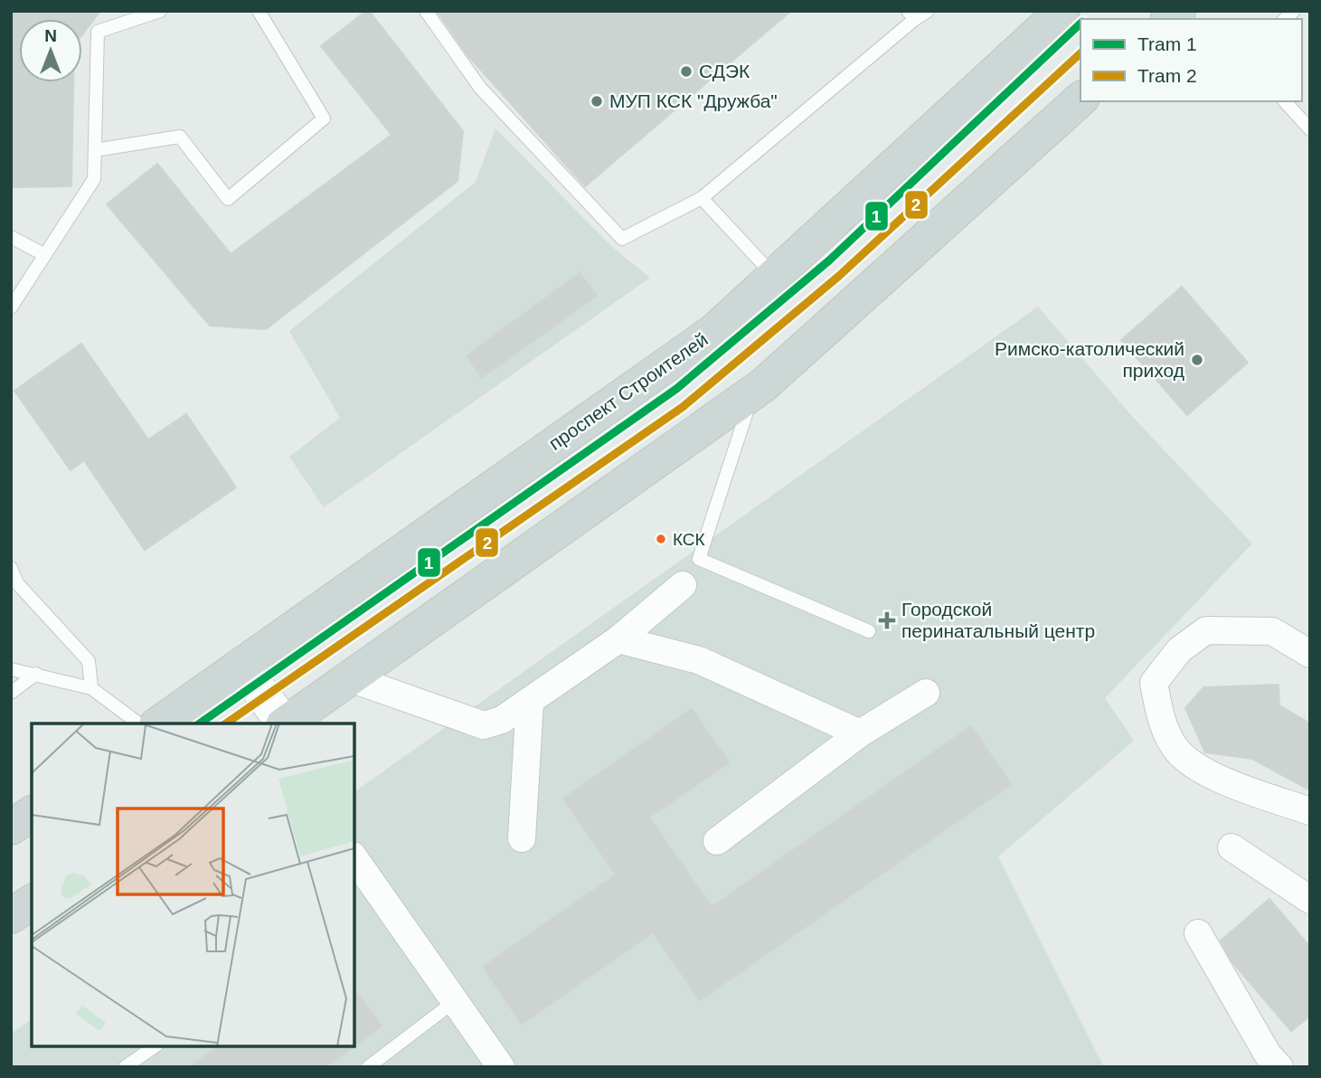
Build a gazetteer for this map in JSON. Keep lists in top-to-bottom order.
{
  "streets": {
    "main road": ["проспект Строителей"]
  },
  "places": {
    "other": [
      "СДЭК",
      "МУП КСК \"Дружба\"",
      "Римско-католический приход",
      "КСК"
    ],
    "health": ["Городской перинатальный центр"]
  },
  "lines": ["tram line 1", "tram line 2"],
  "legend": ["Tram 1", "Tram 2"],
  "north": "top"
}
